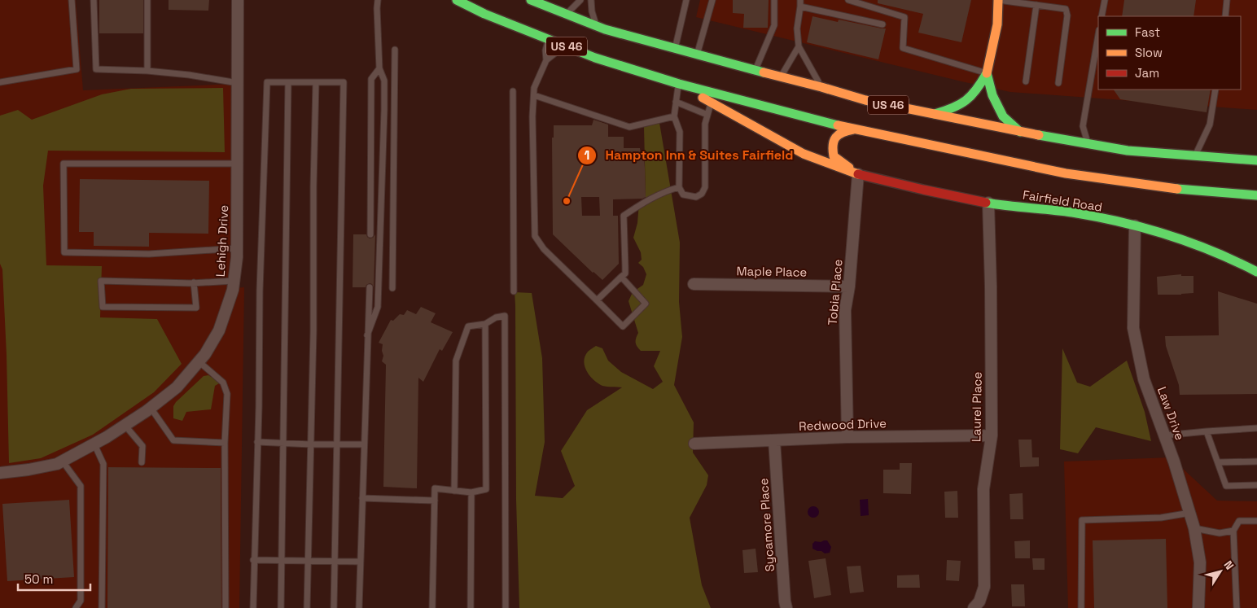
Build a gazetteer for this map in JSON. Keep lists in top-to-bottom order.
{
  "streets": {
    "main road": ["US 46", "Fairfield Road"],
    "street": [
      "Lehigh Drive",
      "Maple Place",
      "Tobia Place",
      "Laurel Place",
      "Law Drive",
      "Redwood Drive",
      "Sycamore Place"
    ]
  },
  "crossings": [
    ["US 46", "Fairfield Road"],
    ["Fairfield Road", "Tobia Place"],
    ["Fairfield Road", "Laurel Place"],
    ["Fairfield Road", "Law Drive"],
    ["Maple Place", "Tobia Place"],
    ["Tobia Place", "Redwood Drive"],
    ["Laurel Place", "Redwood Drive"],
    ["Redwood Drive", "Sycamore Place"]
  ],
  "places": ["Hampton Inn & Suites Fairfield"],
  "legend": ["Fast", "Slow", "Jam"],
  "scale_bar": "50 m",
  "north": "top right"
}
